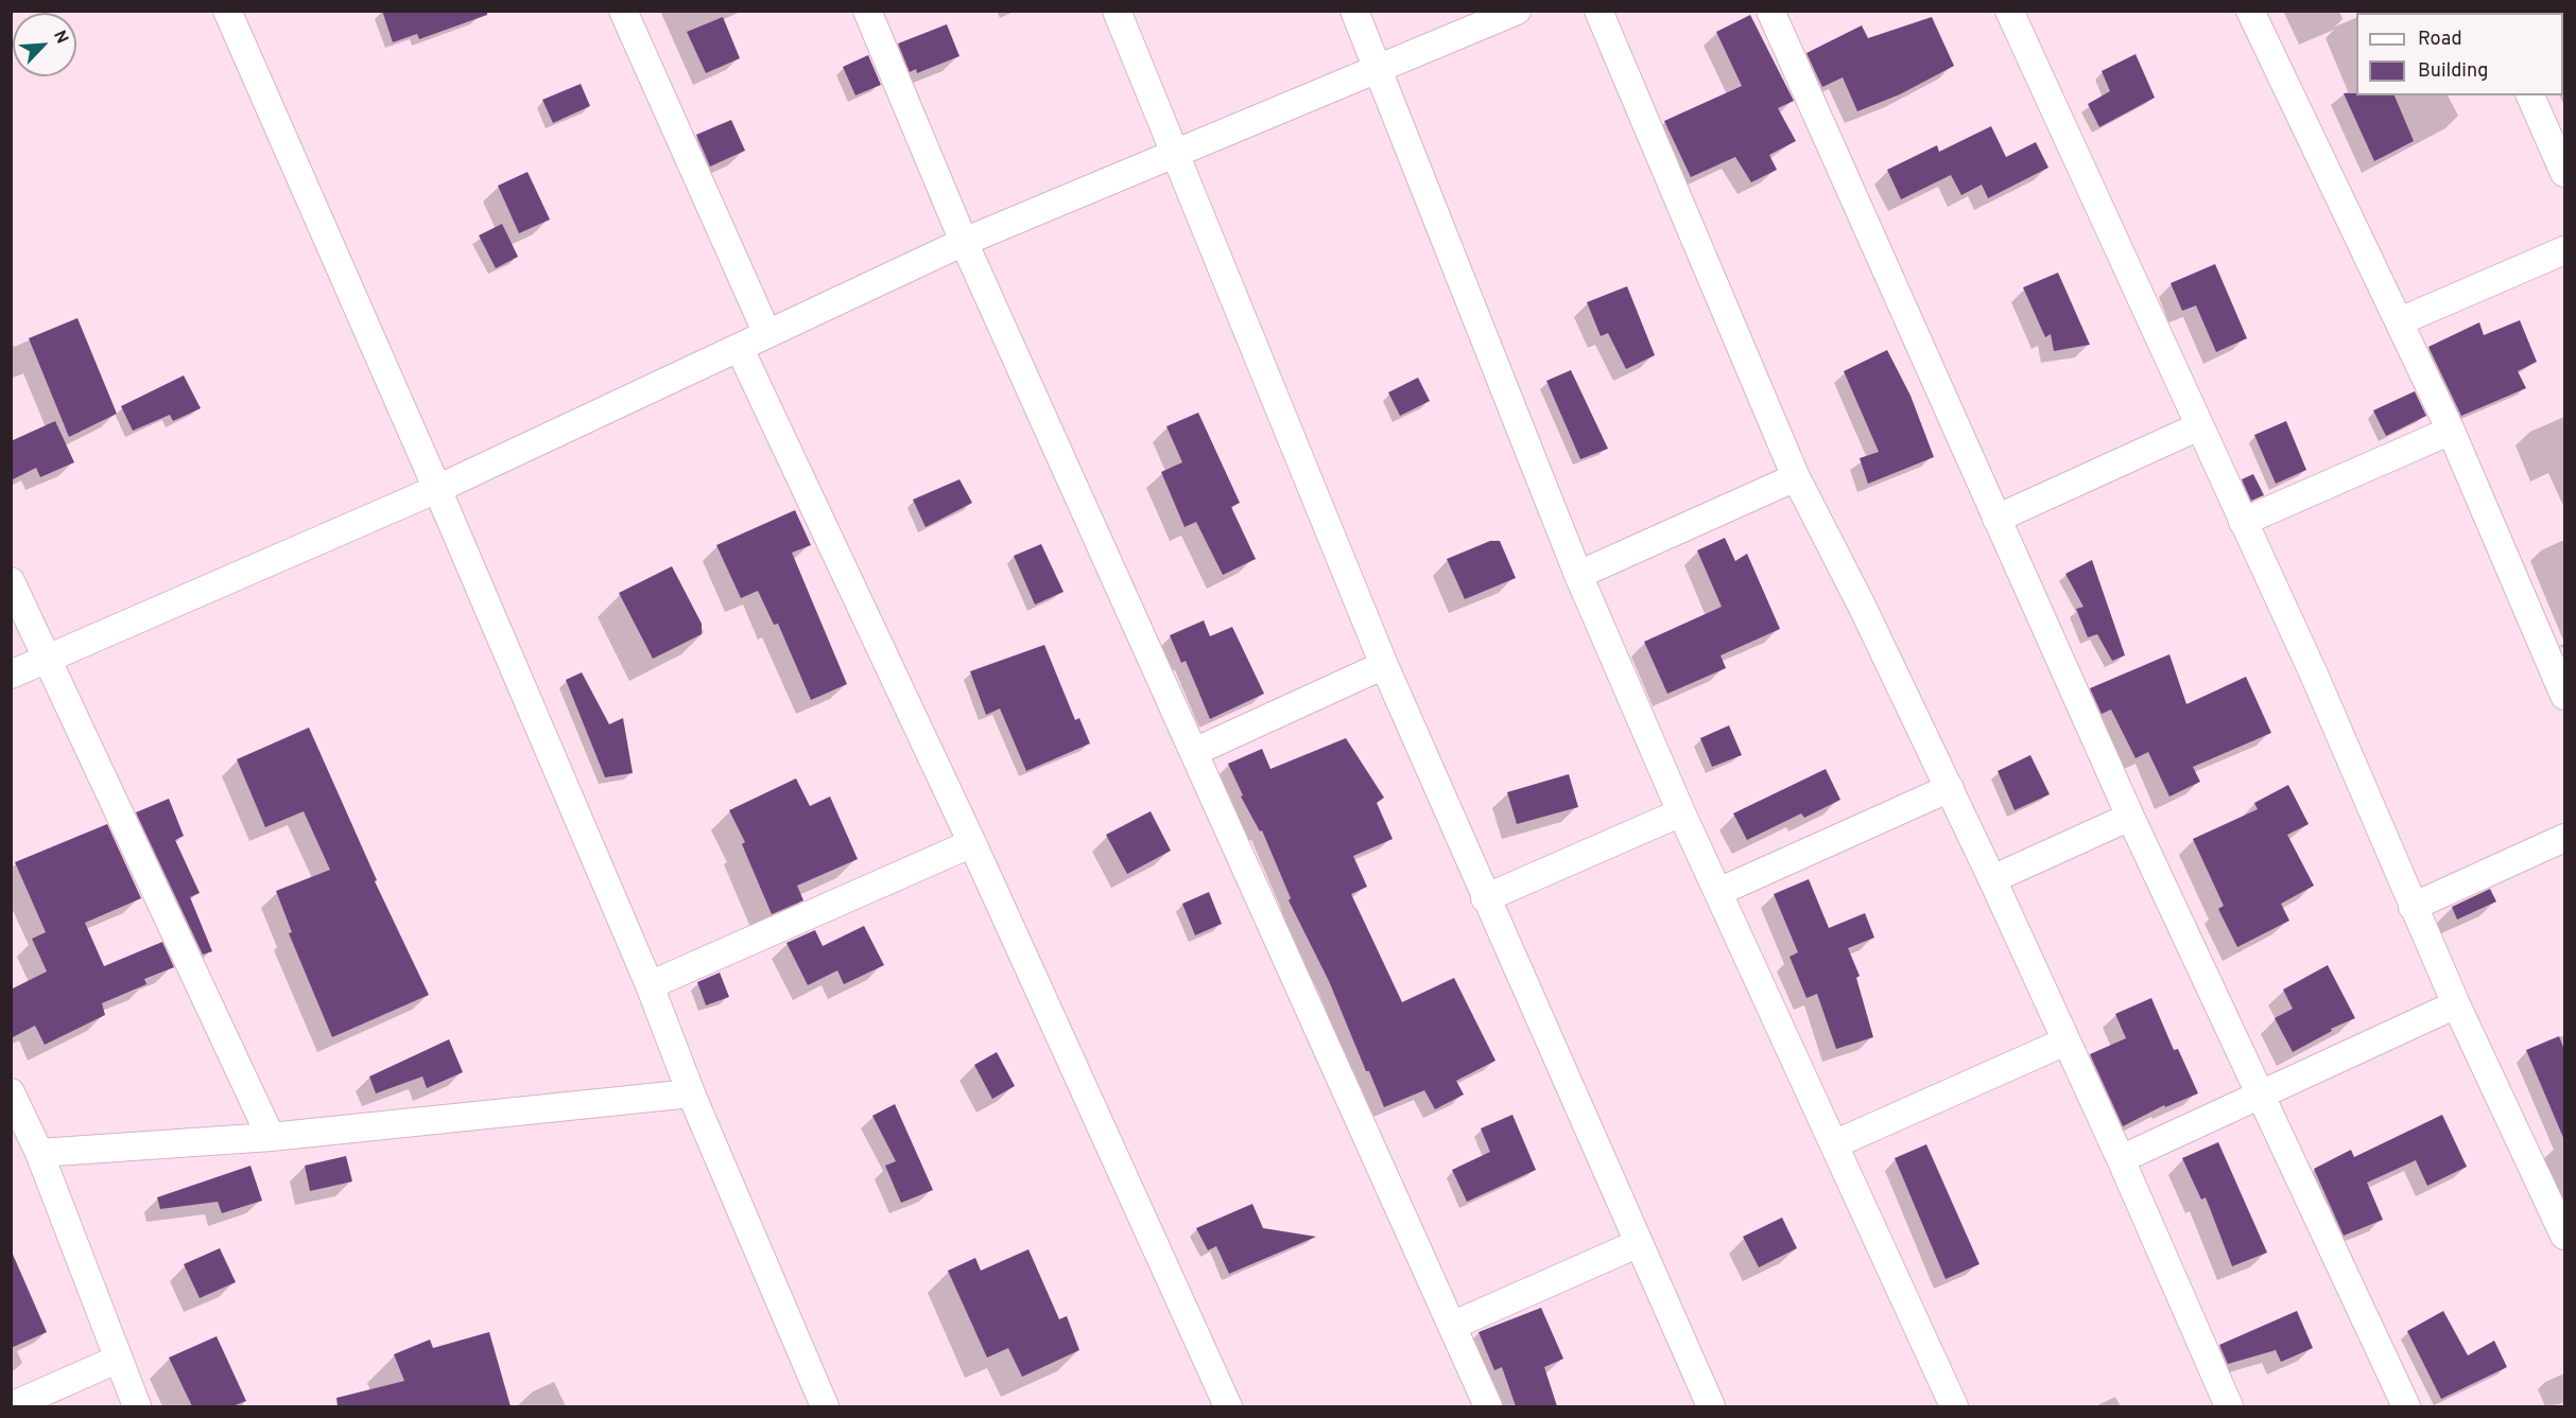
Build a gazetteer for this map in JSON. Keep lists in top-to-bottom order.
{
  "legend": ["Road", "Building"],
  "north": "top right"
}
